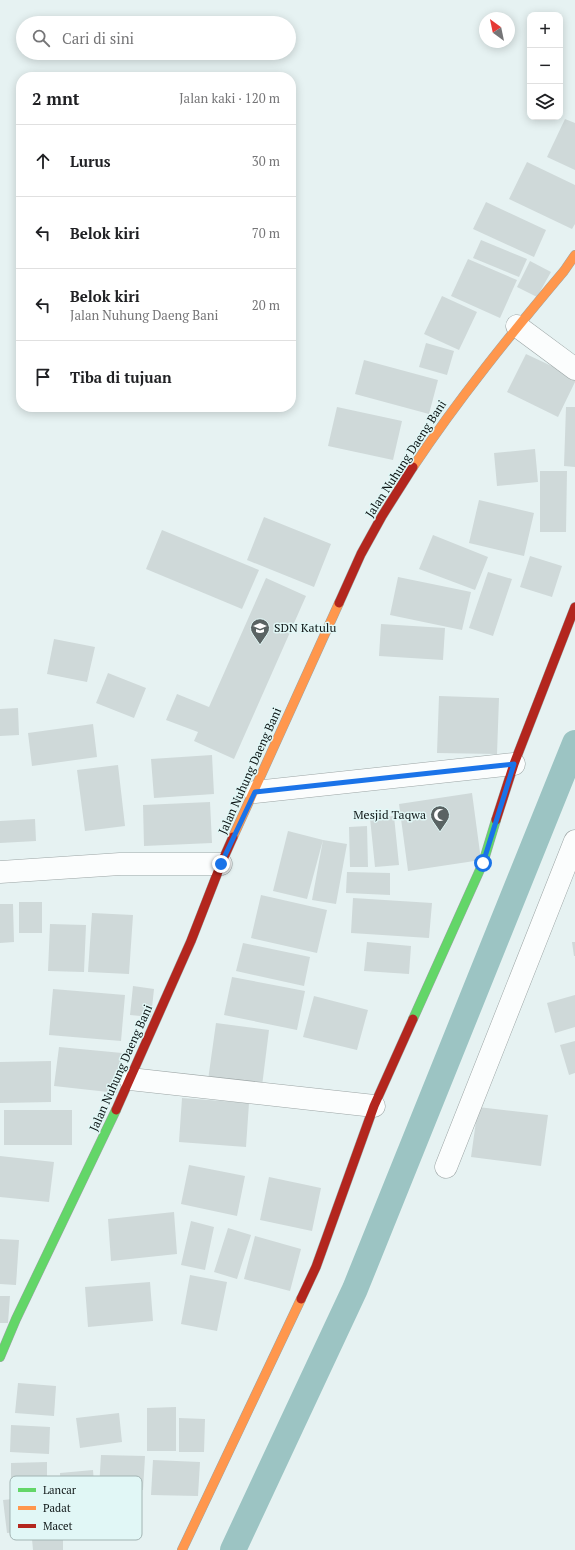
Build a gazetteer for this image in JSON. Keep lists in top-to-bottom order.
{
  "streets": {
    "street": ["Jalan Nuhung Daeng Bani"]
  },
  "places": {
    "school or university": ["SDN Katulu"],
    "mosque": ["Mesjid Taqwa"]
  },
  "legend": ["Lancar", "Padat", "Macet"],
  "north": "top left",
  "page": {
    "map_buttons": ["+", "−"],
    "search": "Cari di sini",
    "heading": ["2 mnt", "Jalan kaki · 120 m"],
    "list": [
      ["Lurus", "30 m"],
      ["Belok kiri", "70 m"],
      ["Belok kiri", "Jalan Nuhung Daeng Bani", "20 m"],
      "Tiba di tujuan"
    ]
  }
}
